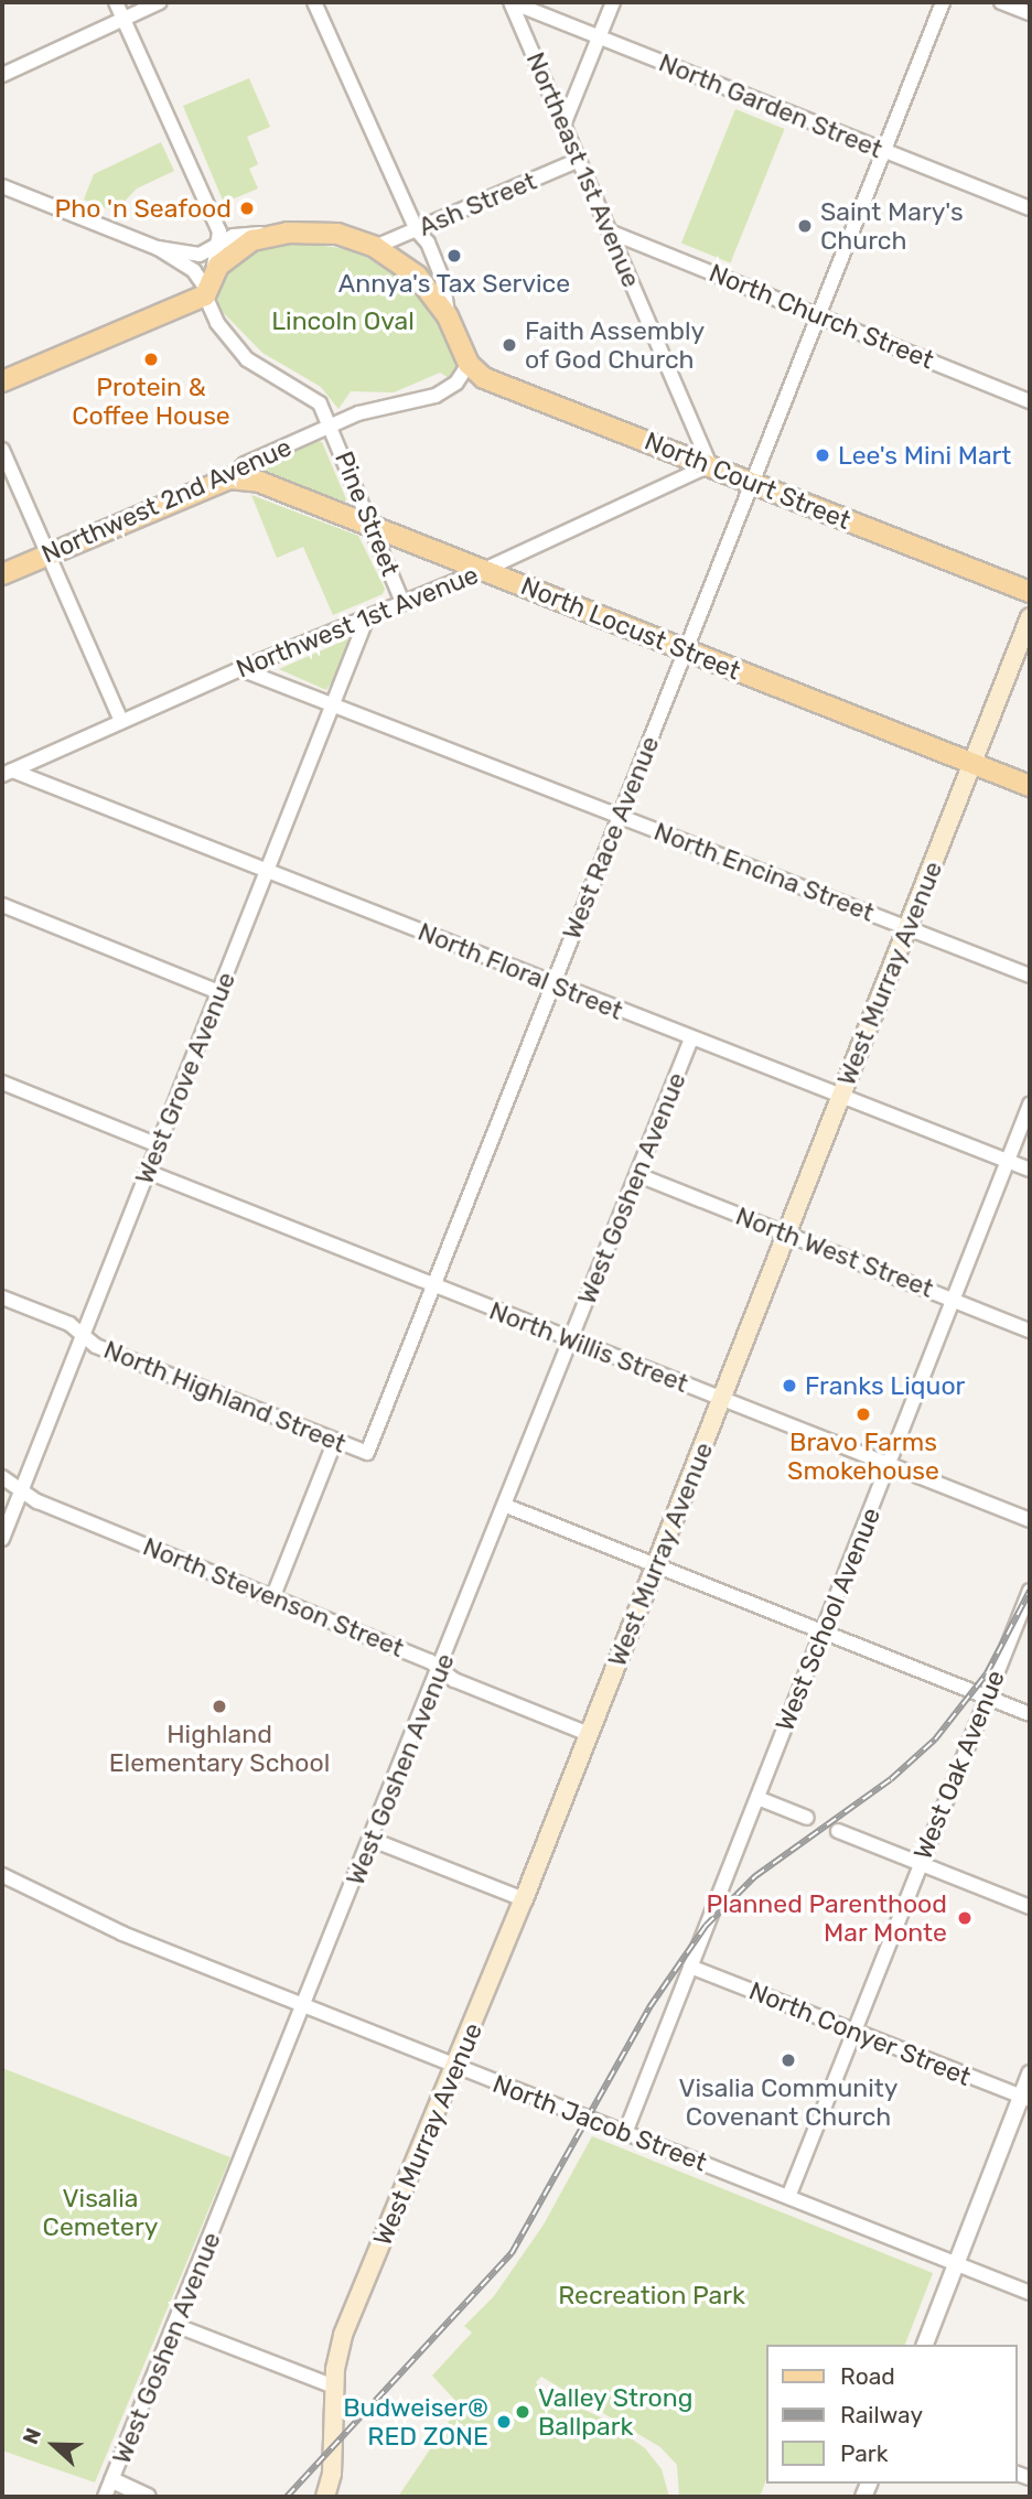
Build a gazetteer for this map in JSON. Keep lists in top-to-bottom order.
{
  "streets": {
    "main road": [
      "North Court Street",
      "Northwest 2nd Avenue",
      "North Locust Street",
      "West Murray Avenue"
    ],
    "street": [
      "North Garden Street",
      "Northeast 1st Avenue",
      "Ash Street",
      "North Church Street",
      "Pine Street",
      "Northwest 1st Avenue",
      "West Race Avenue",
      "North Encina Street",
      "North Floral Street",
      "West Grove Avenue",
      "West Goshen Avenue",
      "North West Street",
      "North Willis Street",
      "North Highland Street",
      "North Stevenson Street",
      "West School Avenue",
      "West Oak Avenue",
      "North Conyer Street",
      "North Jacob Street"
    ]
  },
  "crossings": [
    ["North Garden Street", "Northeast 1st Avenue"],
    ["North Garden Street", "West Race Avenue"],
    ["Northeast 1st Avenue", "Ash Street"],
    ["Northeast 1st Avenue", "North Church Street"],
    ["Northeast 1st Avenue", "North Court Street"],
    ["Northeast 1st Avenue", "Northwest 1st Avenue"],
    ["North Church Street", "West Race Avenue"],
    ["North Court Street", "Northwest 1st Avenue"],
    ["North Court Street", "West Race Avenue"],
    ["Northwest 2nd Avenue", "Pine Street"],
    ["Northwest 2nd Avenue", "North Locust Street"],
    ["Pine Street", "Northwest 1st Avenue"],
    ["Pine Street", "North Locust Street"],
    ["Northwest 1st Avenue", "North Locust Street"],
    ["Northwest 1st Avenue", "North Encina Street"],
    ["Northwest 1st Avenue", "North Floral Street"],
    ["Northwest 1st Avenue", "West Grove Avenue"],
    ["North Locust Street", "West Race Avenue"],
    ["North Locust Street", "West Murray Avenue"],
    ["West Race Avenue", "North Encina Street"],
    ["West Race Avenue", "North Floral Street"],
    ["West Race Avenue", "North Willis Street"],
    ["West Race Avenue", "North Highland Street"],
    ["North Encina Street", "West Murray Avenue"],
    ["North Encina Street", "West Grove Avenue"],
    ["North Floral Street", "West Murray Avenue"],
    ["North Floral Street", "West Grove Avenue"],
    ["North Floral Street", "West Goshen Avenue"],
    ["North Floral Street", "West School Avenue"],
    ["West Murray Avenue", "North West Street"],
    ["West Murray Avenue", "North Willis Street"],
    ["West Murray Avenue", "North Stevenson Street"],
    ["West Murray Avenue", "North Jacob Street"],
    ["West Grove Avenue", "North Willis Street"],
    ["West Grove Avenue", "North Highland Street"],
    ["West Grove Avenue", "North Stevenson Street"],
    ["West Goshen Avenue", "North West Street"],
    ["West Goshen Avenue", "North Willis Street"],
    ["West Goshen Avenue", "North Stevenson Street"],
    ["West Goshen Avenue", "North Jacob Street"],
    ["North West Street", "West School Avenue"],
    ["North Willis Street", "West School Avenue"],
    ["West School Avenue", "North Conyer Street"],
    ["West School Avenue", "North Jacob Street"],
    ["West Oak Avenue", "North Conyer Street"],
    ["West Oak Avenue", "North Jacob Street"]
  ],
  "parks": ["Lincoln Oval", "Visalia Cemetery", "Recreation Park"],
  "places": [
    "Pho 'n Seafood",
    "Saint Mary's Church",
    "Annya's Tax Service",
    "Faith Assembly of God Church",
    "Protein & Coffee House",
    "Lee's Mini Mart",
    "Franks Liquor",
    "Bravo Farms Smokehouse",
    "Highland Elementary School",
    "Planned Parenthood Mar Monte",
    "Visalia Community Covenant Church",
    "Valley Strong Ballpark",
    "Budweiser® RED ZONE"
  ],
  "legend": ["Road", "Railway", "Park"],
  "north": "left"
}
